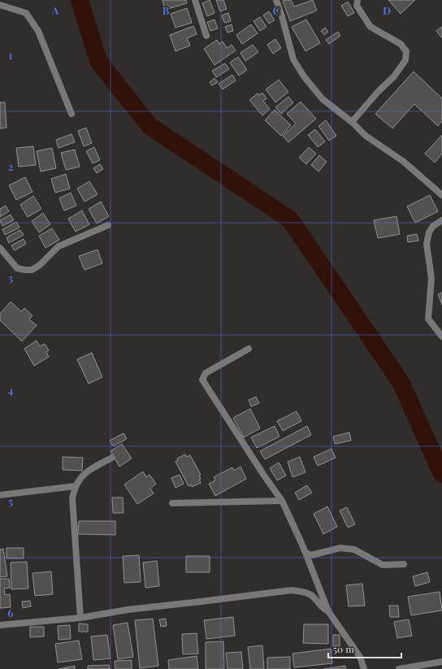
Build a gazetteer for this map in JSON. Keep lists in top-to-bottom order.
{
  "scale_bar": "50 m",
  "grid": {
    "columns": [
      "A",
      "B",
      "C",
      "D"
    ],
    "rows": [
      "1",
      "2",
      "3",
      "4",
      "5",
      "6"
    ]
  }
}
